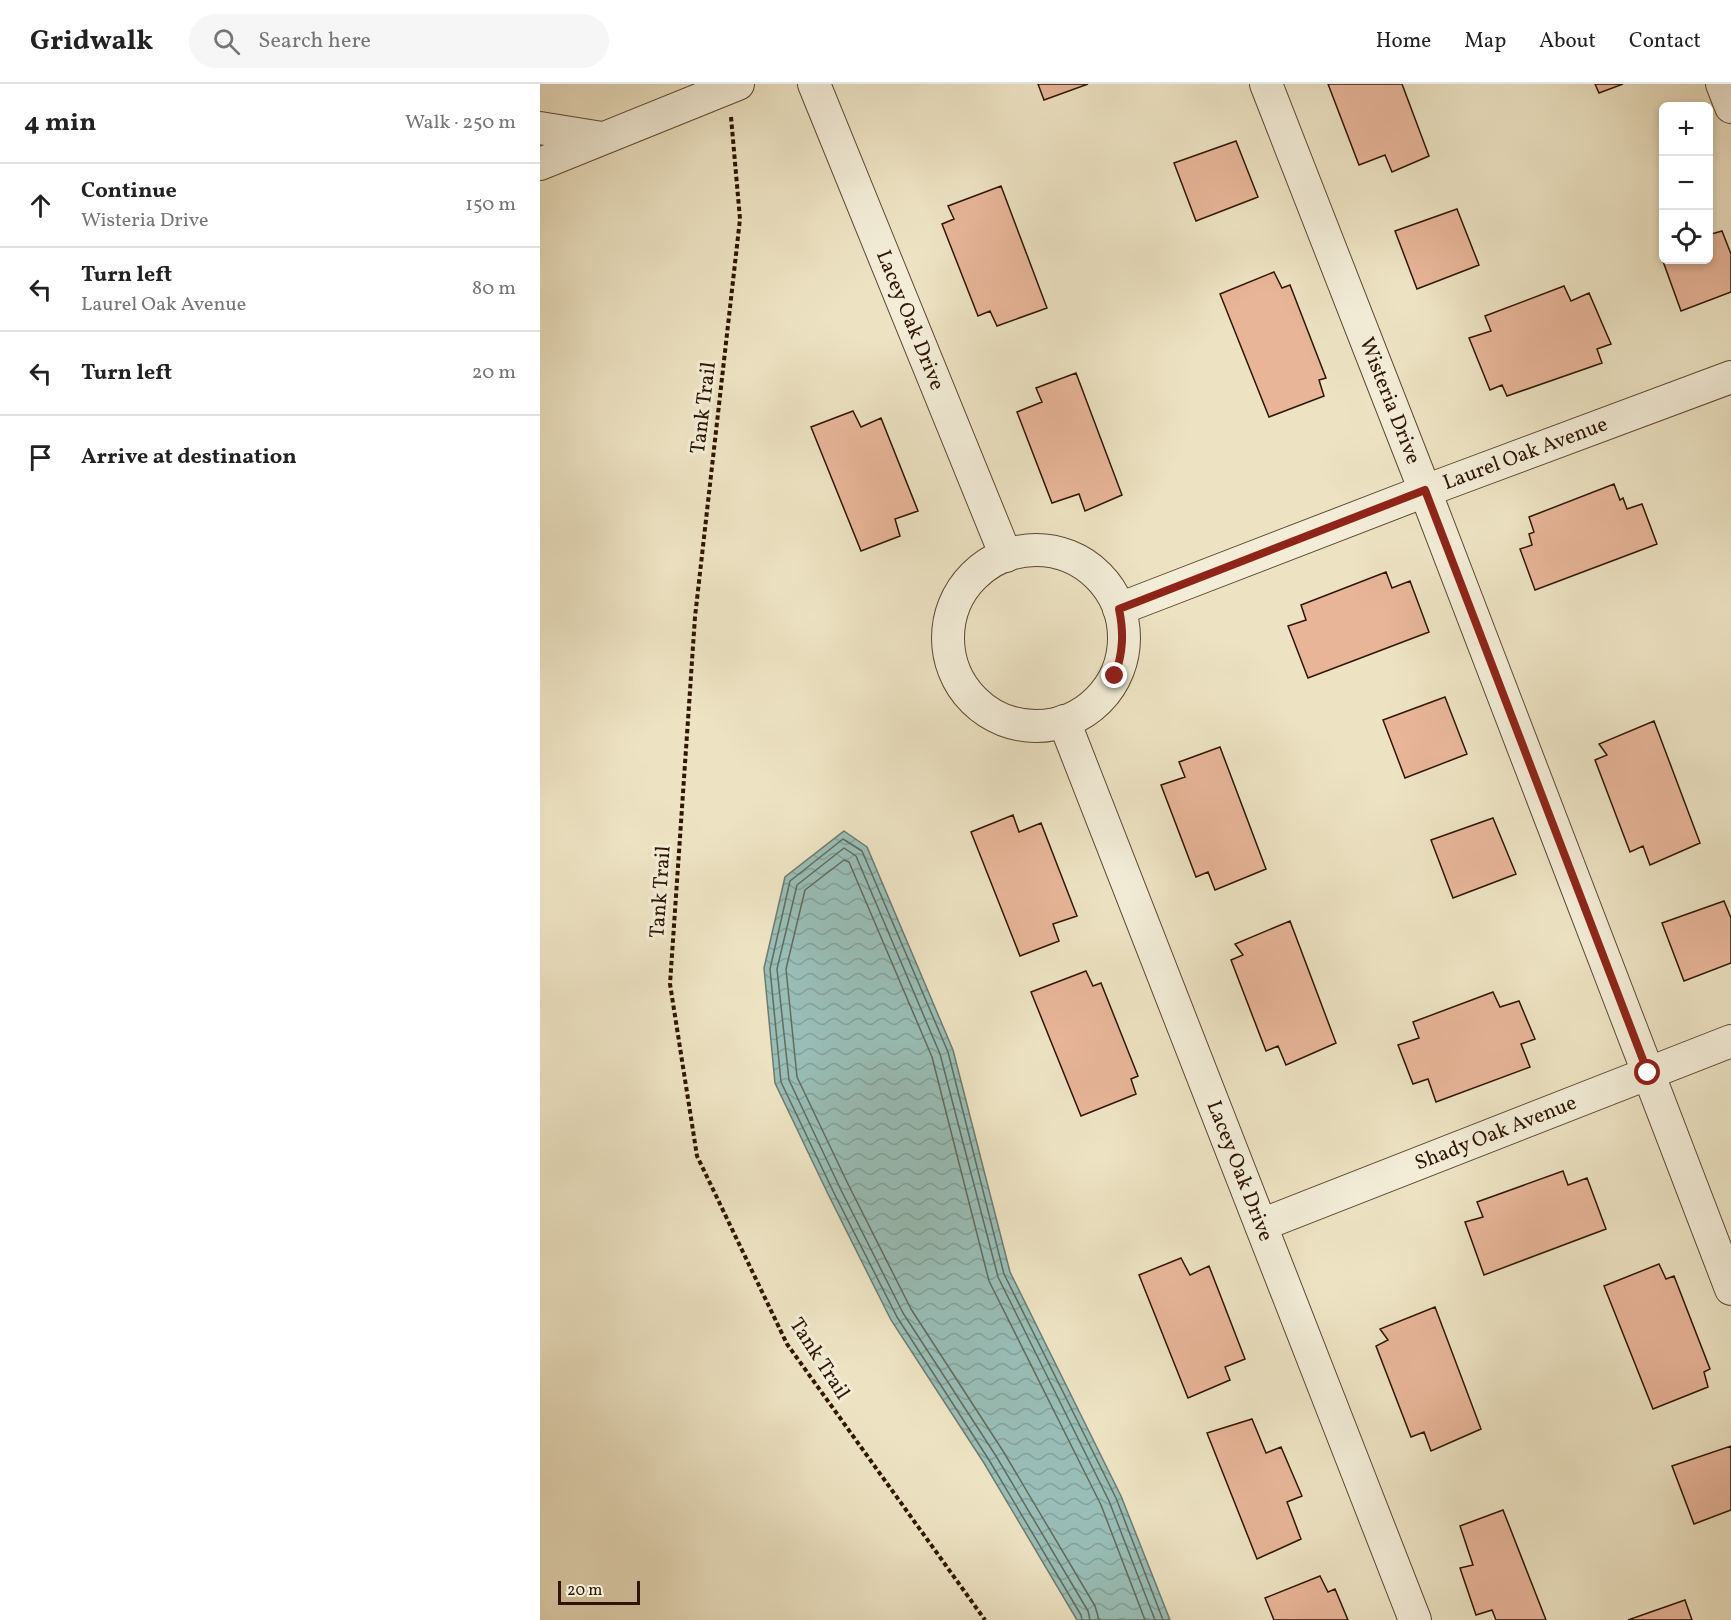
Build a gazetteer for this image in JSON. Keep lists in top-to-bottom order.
{
  "streets": {
    "street": [
      "Lacey Oak Drive",
      "Wisteria Drive",
      "Laurel Oak Avenue",
      "Shady Oak Avenue"
    ],
    "path": ["Tank Trail"]
  },
  "crossings": [
    ["Lacey Oak Drive", "Laurel Oak Avenue"],
    ["Lacey Oak Drive", "Shady Oak Avenue"],
    ["Wisteria Drive", "Laurel Oak Avenue"],
    ["Wisteria Drive", "Shady Oak Avenue"]
  ],
  "scale_bar": "20 m",
  "page": {
    "header": "Gridwalk",
    "search": "Search here",
    "nav": [
      "Home",
      "Map",
      "About",
      "Contact"
    ],
    "heading": ["4 min", "Walk · 250 m"],
    "map_buttons": ["+", "−"],
    "list": [
      ["Continue", "Wisteria Drive", "150 m"],
      ["Turn left", "Laurel Oak Avenue", "80 m"],
      ["Turn left", "20 m"],
      "Arrive at destination"
    ],
    "scale": "20 m"
  }
}
